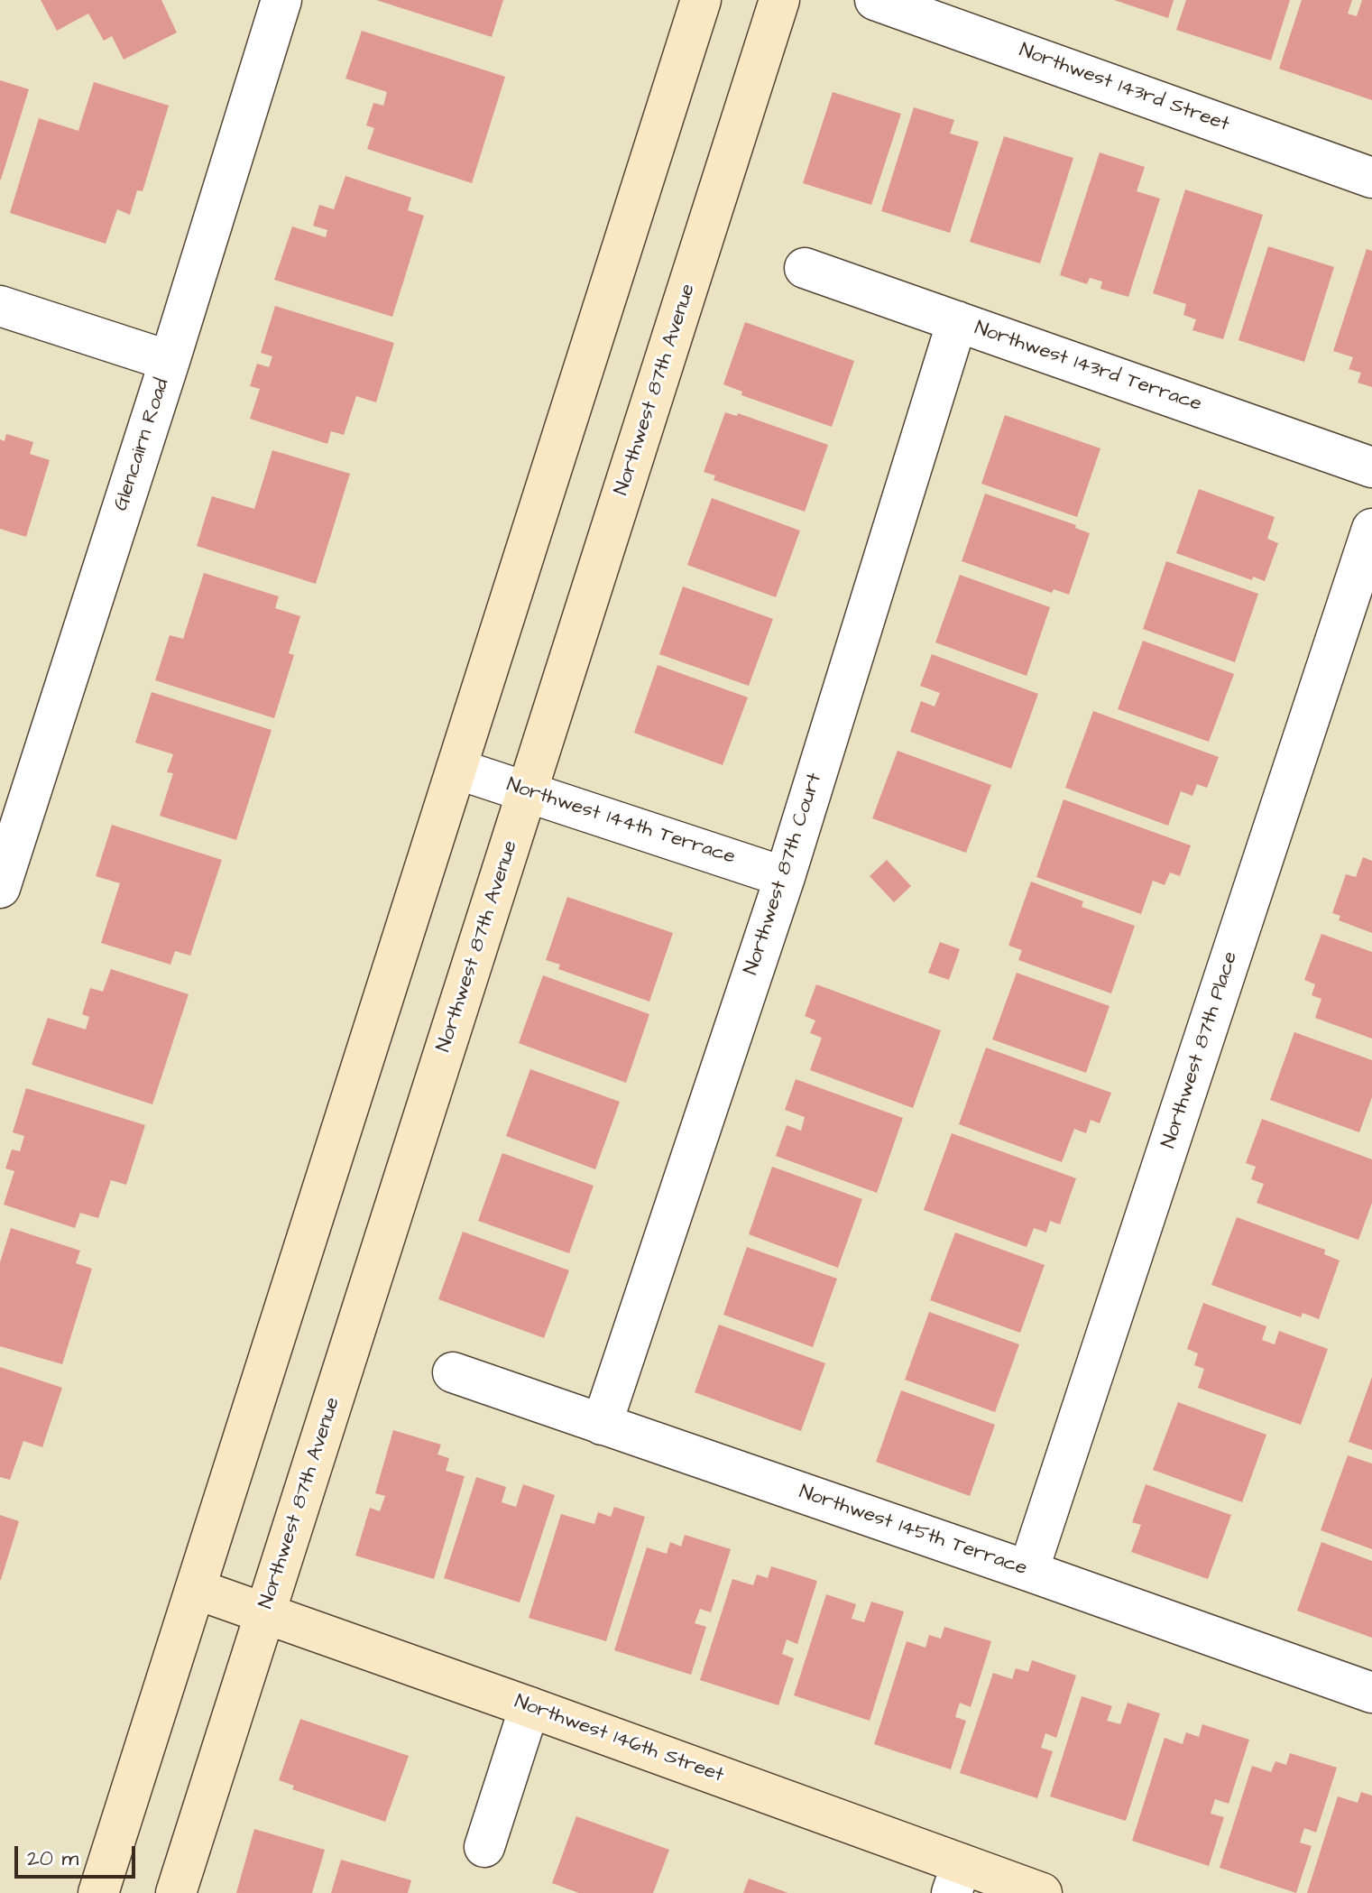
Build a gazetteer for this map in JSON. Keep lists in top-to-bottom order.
{
  "streets": {
    "main road": ["Northwest 87th Avenue", "Northwest 146th Street"],
    "street": [
      "Northwest 143rd Street",
      "Northwest 143rd Terrace",
      "Glencairn Road",
      "Northwest 144th Terrace",
      "Northwest 87th Court",
      "Northwest 87th Place",
      "Northwest 145th Terrace"
    ]
  },
  "crossings": [
    ["Northwest 143rd Terrace", "Northwest 87th Court"],
    ["Northwest 87th Avenue", "Northwest 144th Terrace"],
    ["Northwest 87th Avenue", "Northwest 146th Street"],
    ["Northwest 144th Terrace", "Northwest 87th Court"],
    ["Northwest 87th Court", "Northwest 145th Terrace"],
    ["Northwest 87th Place", "Northwest 145th Terrace"]
  ],
  "scale_bar": "20 m"
}
